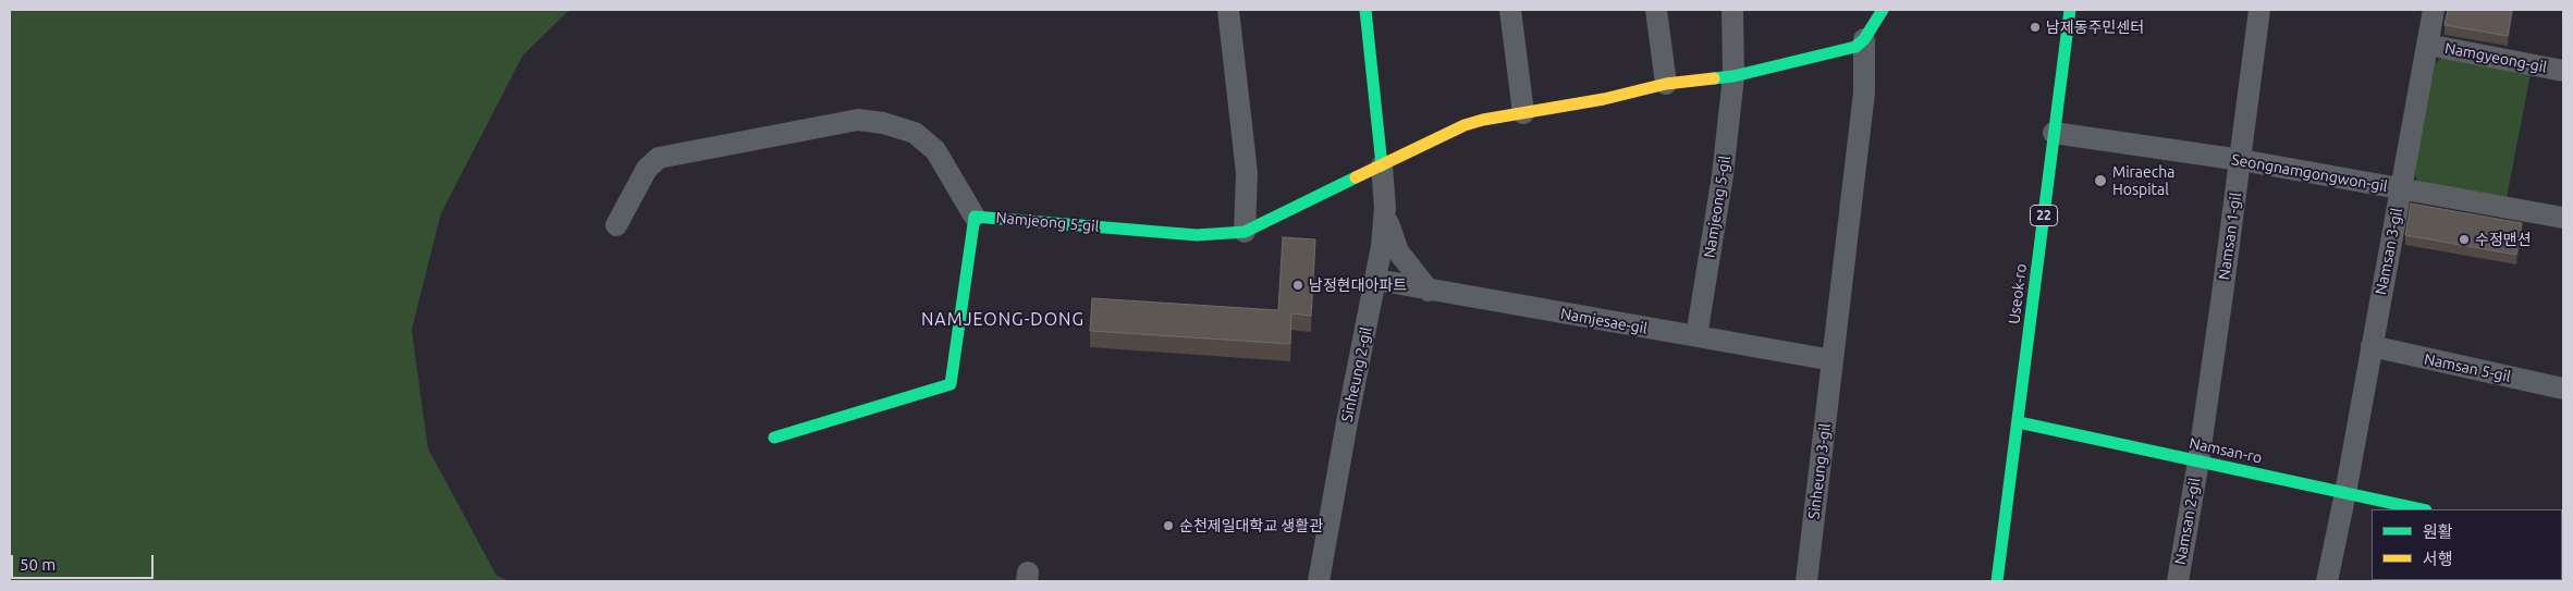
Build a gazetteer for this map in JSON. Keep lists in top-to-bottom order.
{
  "streets": {
    "street": [
      "Namgyeong-gil",
      "Seongnamgongwon-gil",
      "Namjeong 5-gil",
      "22",
      "Namsan 1-gil",
      "Namsan 3-gil",
      "Useok-ro",
      "Namjesae-gil",
      "Namsan 5-gil",
      "Sinheung 2-gil",
      "Namsan-ro",
      "Sinheung 3-gil",
      "Namsan 2-gil"
    ]
  },
  "crossings": [
    ["Namgyeong-gil", "Namsan 3-gil"],
    ["Seongnamgongwon-gil", "Namsan 1-gil"],
    ["Seongnamgongwon-gil", "Namsan 3-gil"],
    ["Seongnamgongwon-gil", "Useok-ro"],
    ["Namjeong 5-gil", "Namjesae-gil"],
    ["Namjeong 5-gil", "Sinheung 2-gil"],
    ["Namsan 1-gil", "Namsan-ro"],
    ["Namsan 1-gil", "Namsan 2-gil"],
    ["Namsan 3-gil", "Namsan 5-gil"],
    ["Namsan 3-gil", "Namsan-ro"],
    ["Useok-ro", "Namsan-ro"],
    ["Namjesae-gil", "Sinheung 2-gil"],
    ["Namjesae-gil", "Sinheung 3-gil"],
    ["Namsan-ro", "Namsan 2-gil"]
  ],
  "districts": ["NAMJEONG-DONG"],
  "places": [
    "남제동주민센터",
    "Miraecha Hospital",
    "수정맨션",
    "남정현대아파트",
    "순천제일대학교 생활관"
  ],
  "legend": ["원활", "서행"],
  "scale_bar": "50 m"
}
